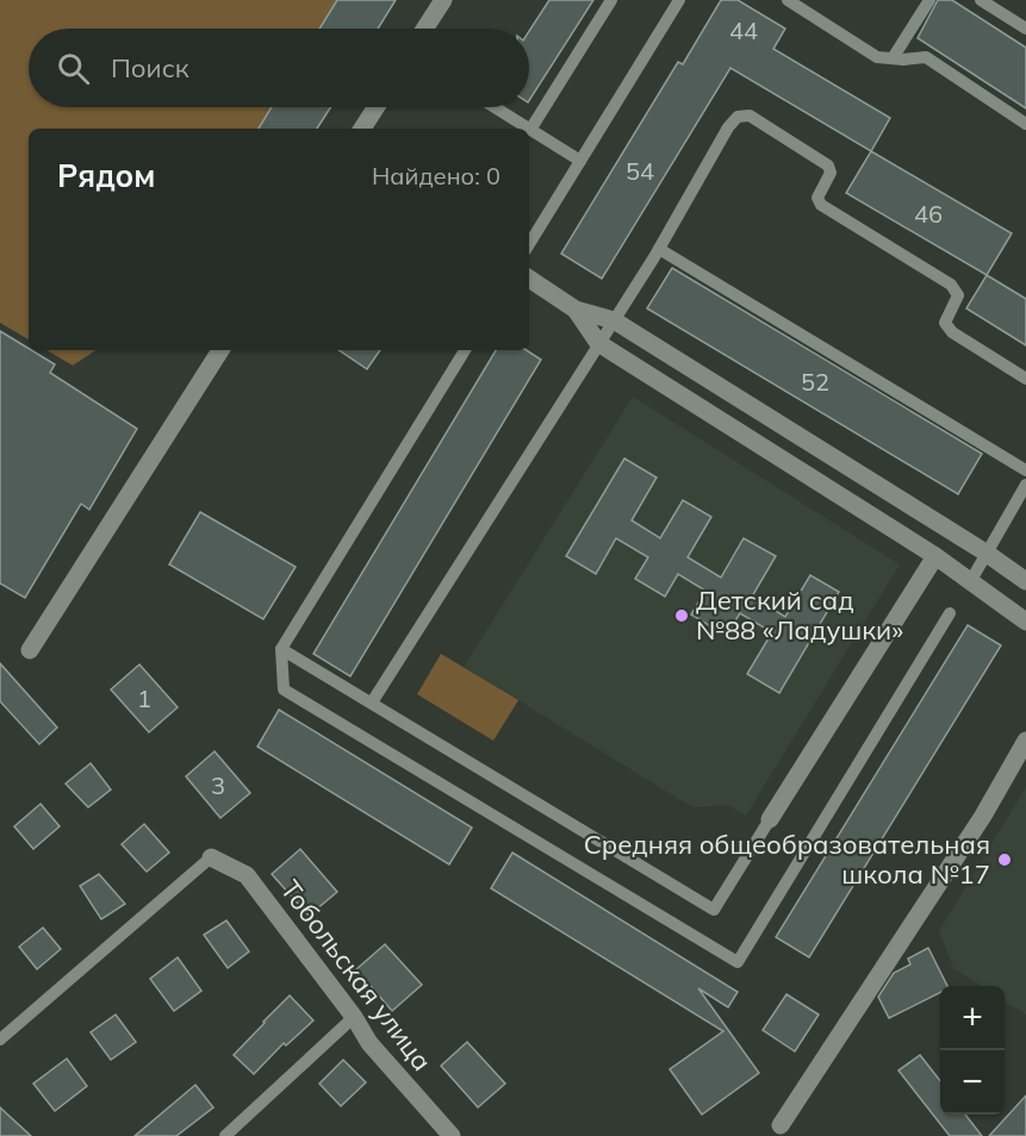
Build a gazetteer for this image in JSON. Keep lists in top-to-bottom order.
{
  "streets": {
    "street": ["Тобольская улица"]
  },
  "places": ["Детский сад №88 «Ладушки»", "Средняя общеобразовательная школа №17"],
  "house_numbers": [
    "44",
    "54",
    "46",
    "52",
    "1",
    "3"
  ],
  "page": {
    "search": "Поиск",
    "heading": ["Рядом", "Найдено: 0"],
    "map_buttons": ["+", "−"]
  }
}
